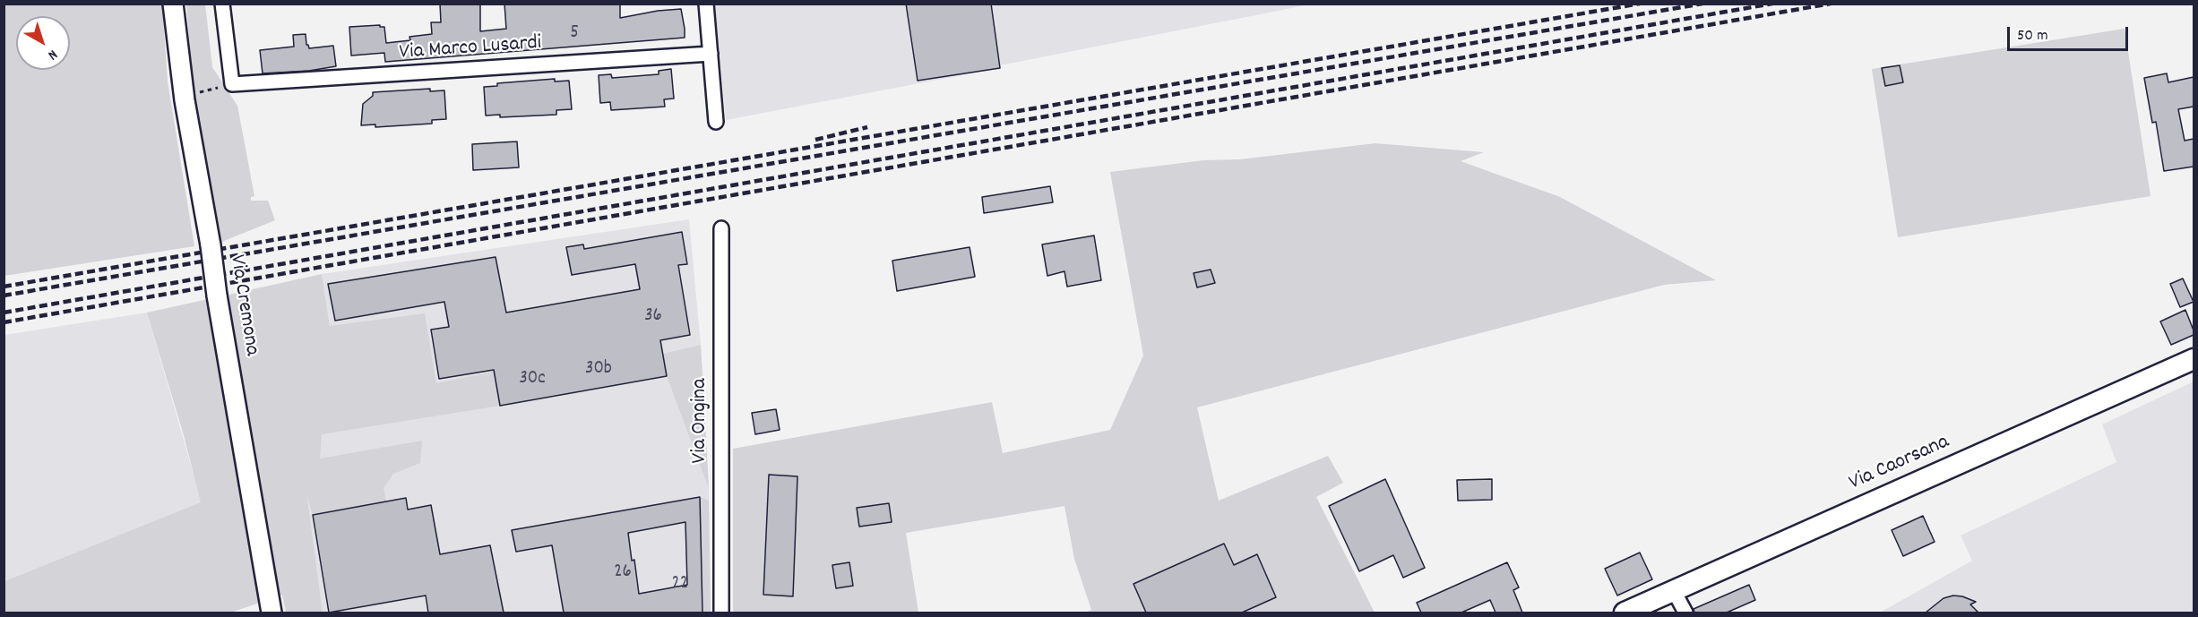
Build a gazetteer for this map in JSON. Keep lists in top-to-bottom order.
{
  "streets": {
    "main road": ["Via Cremona", "Via Caorsana"],
    "street": ["Via Marco Lusardi", "Via Ongina"]
  },
  "house_numbers": [
    "5",
    "36",
    "30b",
    "30c",
    "26",
    "22"
  ],
  "scale_bar": "50 m",
  "north": "bottom right"
}
